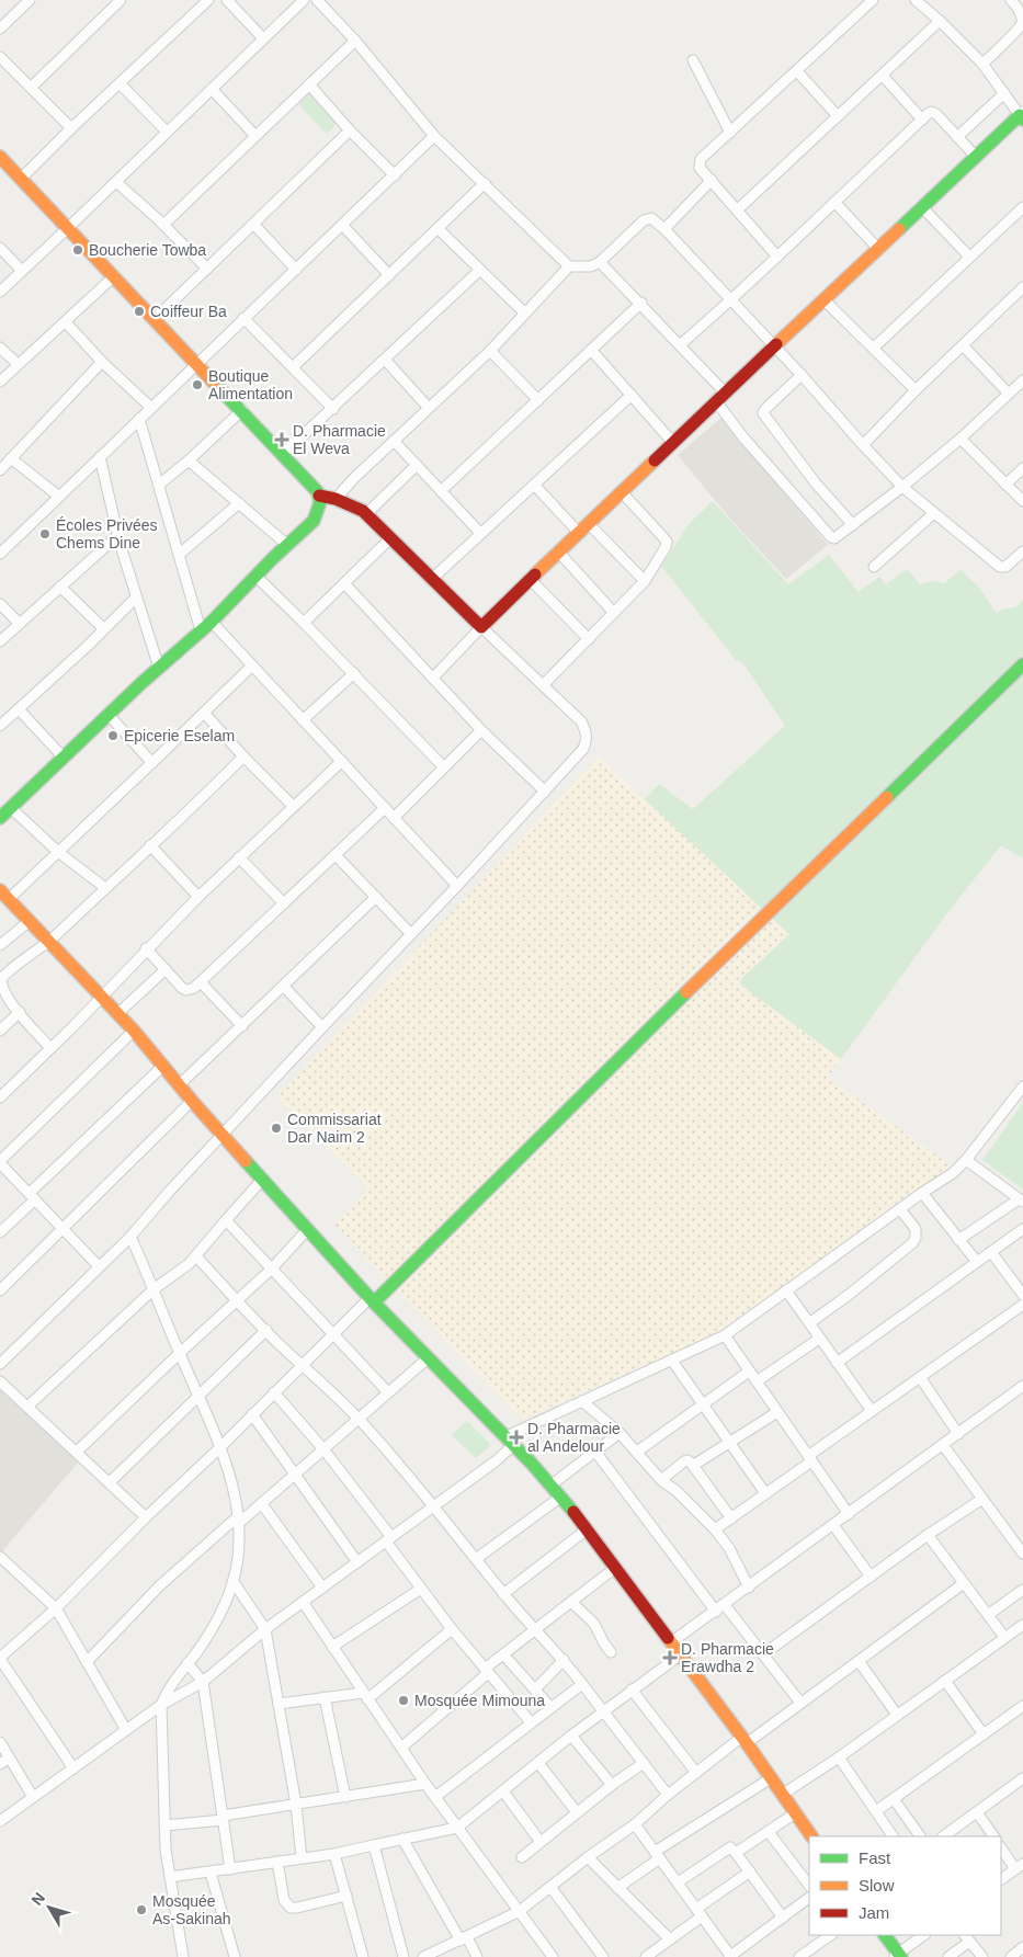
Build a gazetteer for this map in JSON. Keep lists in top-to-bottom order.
{
  "places": {
    "other": [
      "Boucherie Towba",
      "Coiffeur Ba",
      "Boutique Alimentation",
      "Écoles Privées Chems Dine",
      "Epicerie Eselam",
      "Commissariat Dar Naim 2",
      "Mosquée Mimouna",
      "Mosquée As-Sakinah"
    ],
    "health": ["D. Pharmacie El Weva", "D. Pharmacie al Andelour", "D. Pharmacie Erawdha 2"]
  },
  "legend": ["Fast", "Slow", "Jam"],
  "north": "top left"
}
